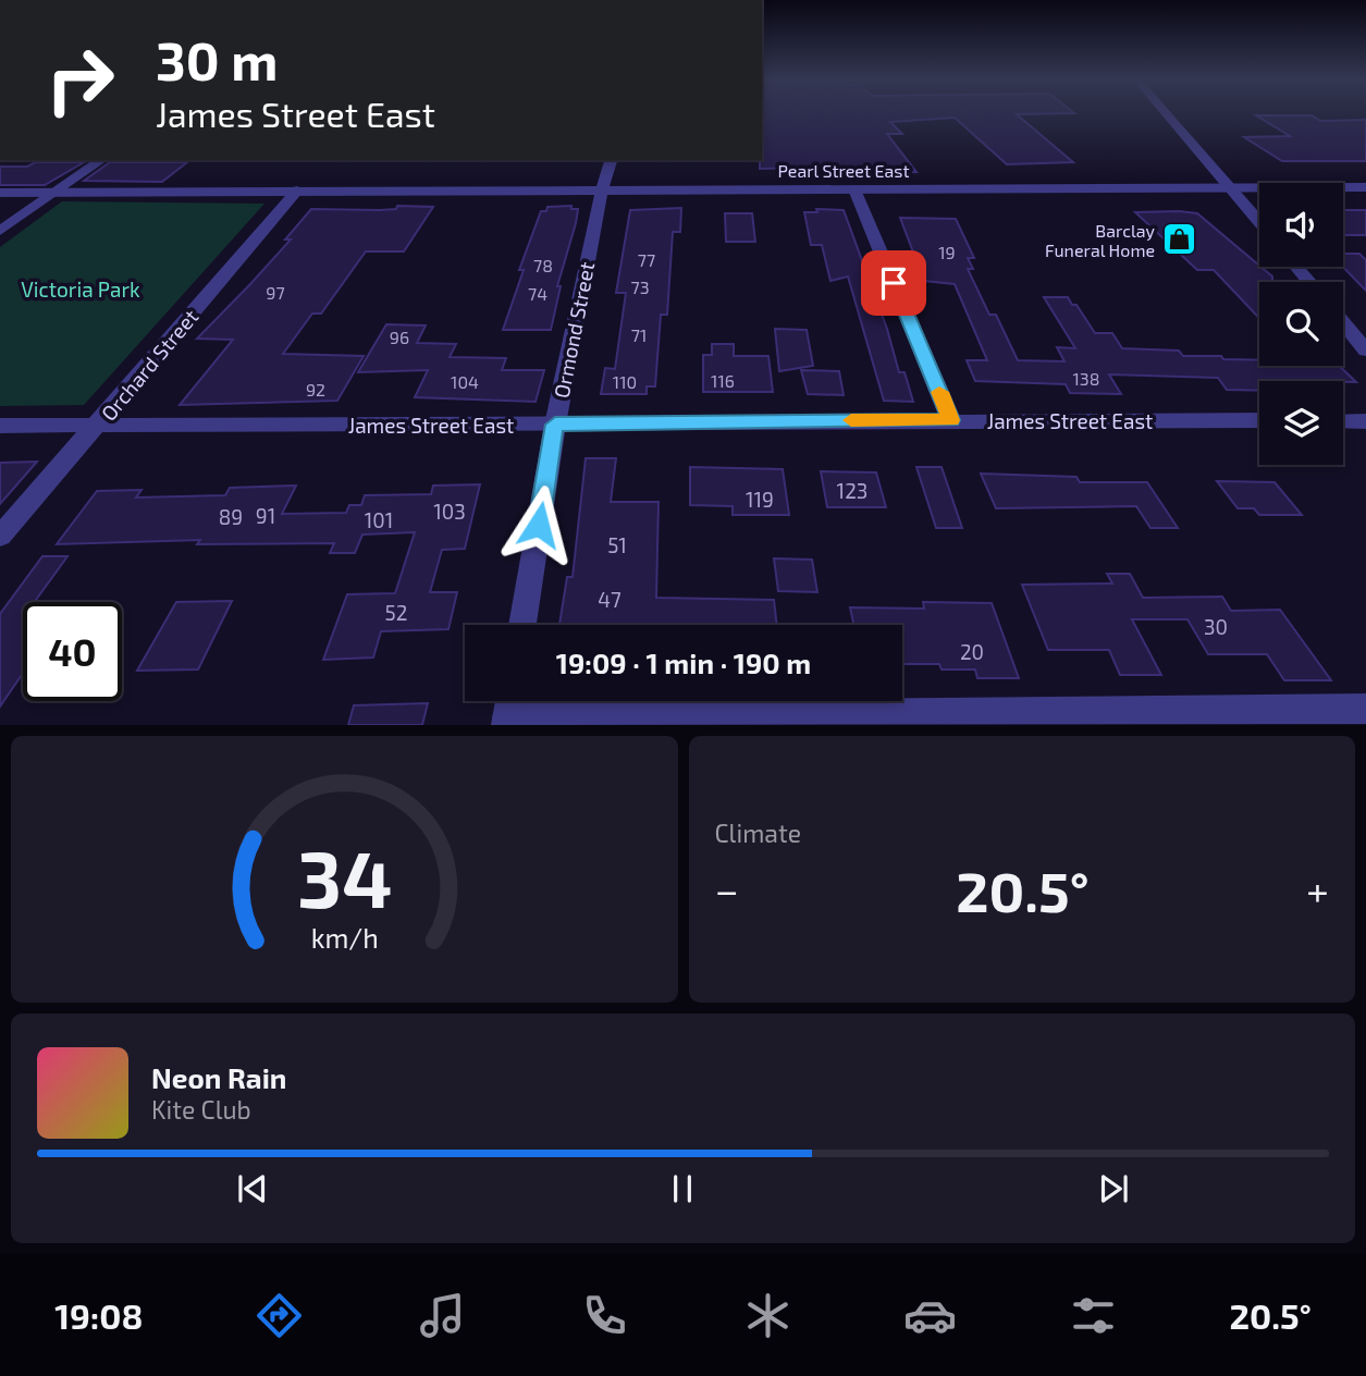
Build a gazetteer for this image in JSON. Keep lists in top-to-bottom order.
{
  "streets": {
    "street": [
      "Pearl Street East",
      "Ormond Street",
      "Orchard Street",
      "James Street East"
    ]
  },
  "crossings": [
    ["Pearl Street East", "Ormond Street"],
    ["Pearl Street East", "Orchard Street"],
    ["Ormond Street", "James Street East"],
    ["Orchard Street", "James Street East"]
  ],
  "parks": ["Victoria Park"],
  "places": {
    "shop": ["Barclay Funeral Home"]
  },
  "house_numbers": [
    "19",
    "77",
    "78",
    "73",
    "97",
    "74",
    "71",
    "96",
    "138",
    "116",
    "104",
    "110",
    "92",
    "123",
    "119",
    "103",
    "91",
    "89",
    "101",
    "51",
    "47",
    "52",
    "30",
    "20"
  ],
  "page": {
    "turn": ["30 m", "James Street East"],
    "limit": "40",
    "trip": "19:09 · 1 min · 190 m",
    "tile": "Climate",
    "heat": ["−", "20.5°", "+"],
    "song": ["Neon Rain", "Kite Club"],
    "tabs": ["19:08", "20.5°"],
    "gauge": ["34", "km/h"]
  }
}
